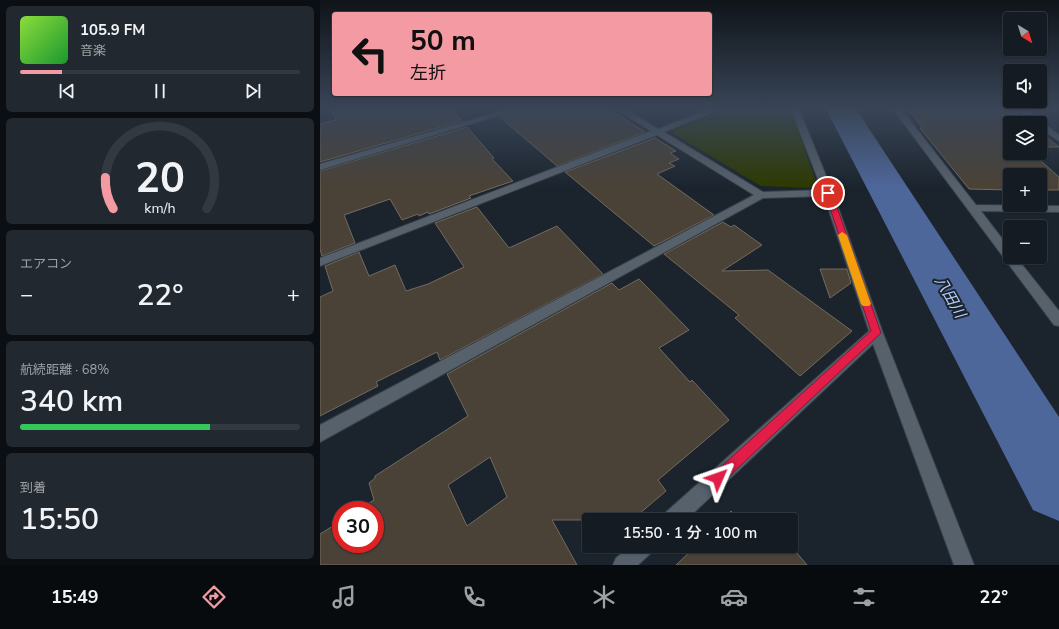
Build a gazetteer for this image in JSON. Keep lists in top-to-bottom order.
{
  "water": ["八田川"],
  "north": "bottom right",
  "page": {
    "map_buttons": ["+", "−"],
    "turn": ["50 m", "左折"],
    "song": ["105.9 FM", "音楽"],
    "tile": [
      "エアコン",
      ["航続距離 · 68%", "340 km"],
      ["到着", "15:50"]
    ],
    "heat": ["−", "22°", "+"],
    "limit": "30",
    "trip": "15:50 · 1 分 · 100 m",
    "tabs": ["15:49", "22°"],
    "gauge": ["20", "km/h"]
  }
}
